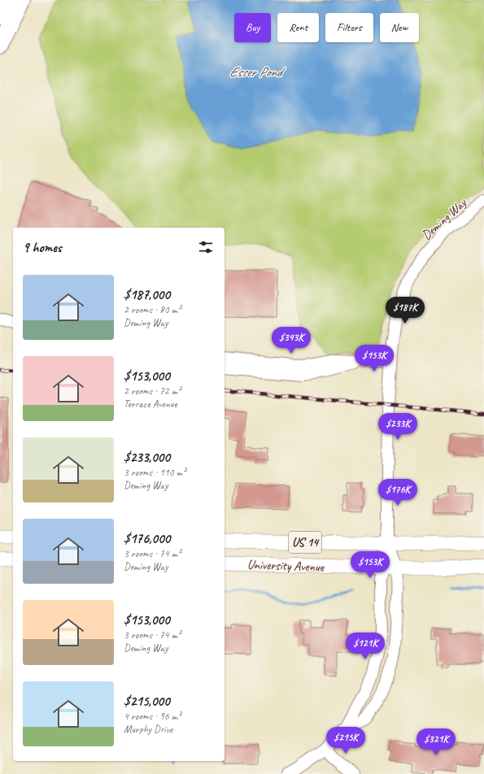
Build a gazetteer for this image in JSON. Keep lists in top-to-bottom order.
{
  "streets": {
    "main road": ["US 14", "University Avenue"],
    "street": ["Deming Way"]
  },
  "crossings": [
    ["Deming Way", "University Avenue"]
  ],
  "water": ["Esser Pond"],
  "page": {
    "chip": [
      "Buy",
      "Rent",
      "Filters",
      "New"
    ],
    "heading": "9 homes",
    "list": [
      {
        "name": "$187,000",
        "note": "2 rooms · 80 m² · Deming Way"
      },
      {
        "name": "$153,000",
        "note": "2 rooms · 72 m² · Terrace Avenue"
      },
      {
        "name": "$233,000",
        "note": "3 rooms · 110 m² · Deming Way"
      },
      {
        "name": "$176,000",
        "note": "3 rooms · 74 m² · Deming Way"
      },
      {
        "name": "$153,000",
        "note": "3 rooms · 74 m² · Deming Way"
      },
      {
        "name": "$215,000",
        "note": "4 rooms · 96 m² · Murphy Drive"
      }
    ],
    "price": [
      "$187K",
      "$343K",
      "$153K",
      "$233K",
      "$176K",
      "$153K",
      "$121K",
      "$215K",
      "$321K"
    ]
  }
}
